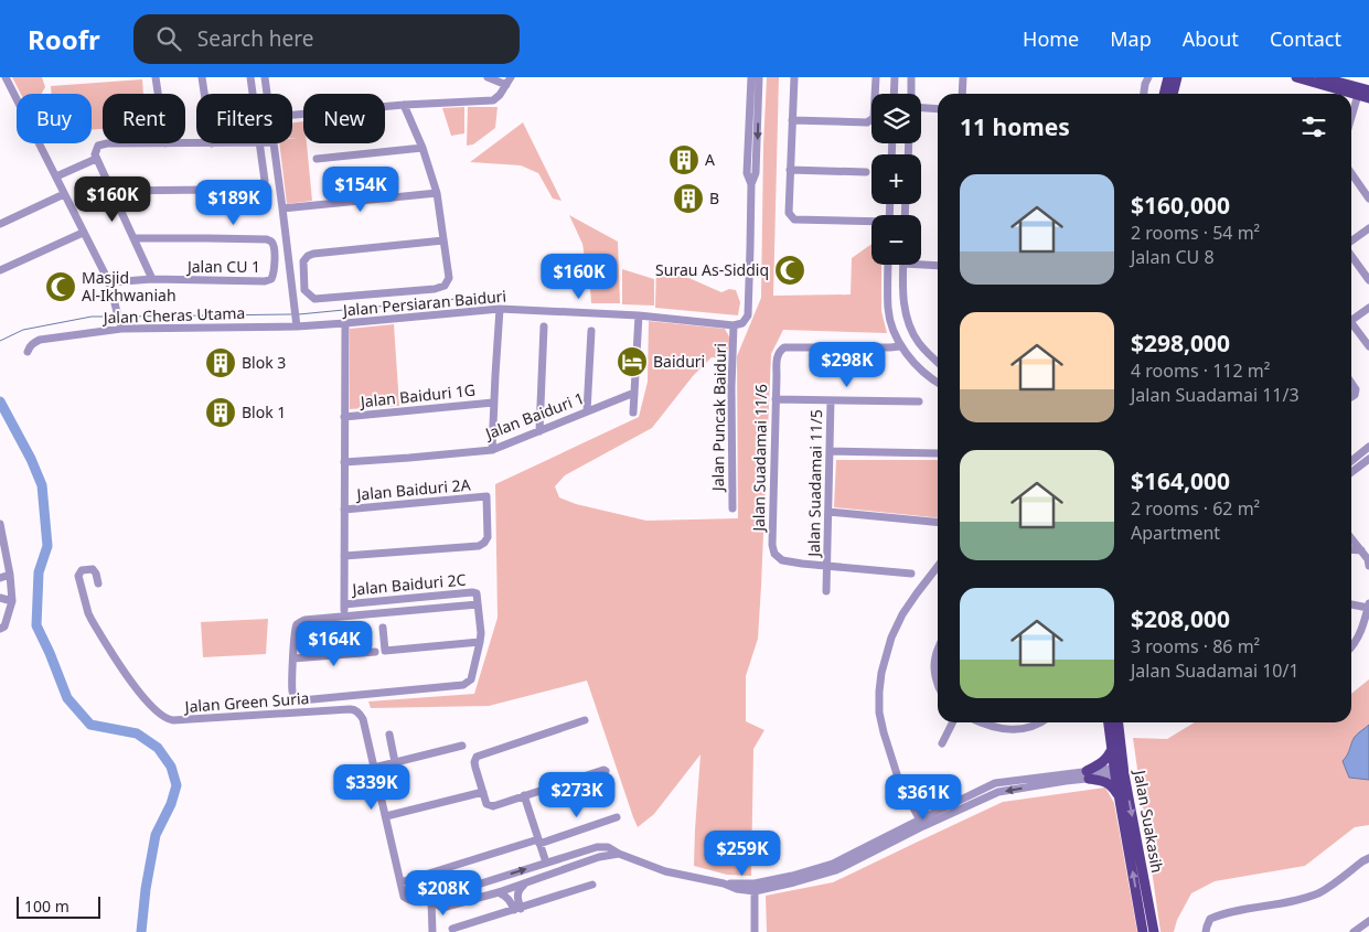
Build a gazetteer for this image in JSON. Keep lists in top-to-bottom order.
{
  "streets": {
    "main road": ["Jalan Suakasih"],
    "street": [
      "Jalan CU 1",
      "Jalan Persiaran Baiduri",
      "Jalan Cheras Utama",
      "Jalan Baiduri 1G",
      "Jalan Baiduri 1",
      "Jalan Puncak Baiduri",
      "Jalan Suadamai 11/6",
      "Jalan Suadamai 11/5",
      "Jalan Baiduri 2A",
      "Jalan Baiduri 2C",
      "Jalan Green Suria"
    ]
  },
  "crossings": [
    ["Jalan Persiaran Baiduri", "Jalan Cheras Utama"],
    ["Jalan Persiaran Baiduri", "Jalan Puncak Baiduri"],
    ["Jalan Suadamai 11/6", "Jalan Suadamai 11/5"]
  ],
  "places": {
    "building": [
      "A",
      "B",
      "Blok 3",
      "Blok 1"
    ],
    "mosque": ["Surau As-Siddiq", "Masjid Al-Ikhwaniah"],
    "hotel": ["Baiduri"]
  },
  "scale_bar": "100 m",
  "page": {
    "header": "Roofr",
    "search": "Search here",
    "nav": [
      "Home",
      "Map",
      "About",
      "Contact"
    ],
    "map_buttons": ["+", "−"],
    "chip": [
      "Buy",
      "Rent",
      "Filters",
      "New"
    ],
    "heading": "11 homes",
    "list": [
      {
        "name": "$160,000",
        "note": "2 rooms · 54 m² · Jalan CU 8"
      },
      {
        "name": "$298,000",
        "note": "4 rooms · 112 m² · Jalan Suadamai 11/3"
      },
      {
        "name": "$164,000",
        "note": "2 rooms · 62 m² · Apartment"
      },
      {
        "name": "$208,000",
        "note": "3 rooms · 86 m² · Jalan Suadamai 10/1"
      }
    ],
    "price": [
      "$154K",
      "$160K",
      "$189K",
      "$160K",
      "$298K",
      "$164K",
      "$339K",
      "$273K",
      "$361K",
      "$259K",
      "$208K"
    ],
    "scale": "100 m"
  }
}
